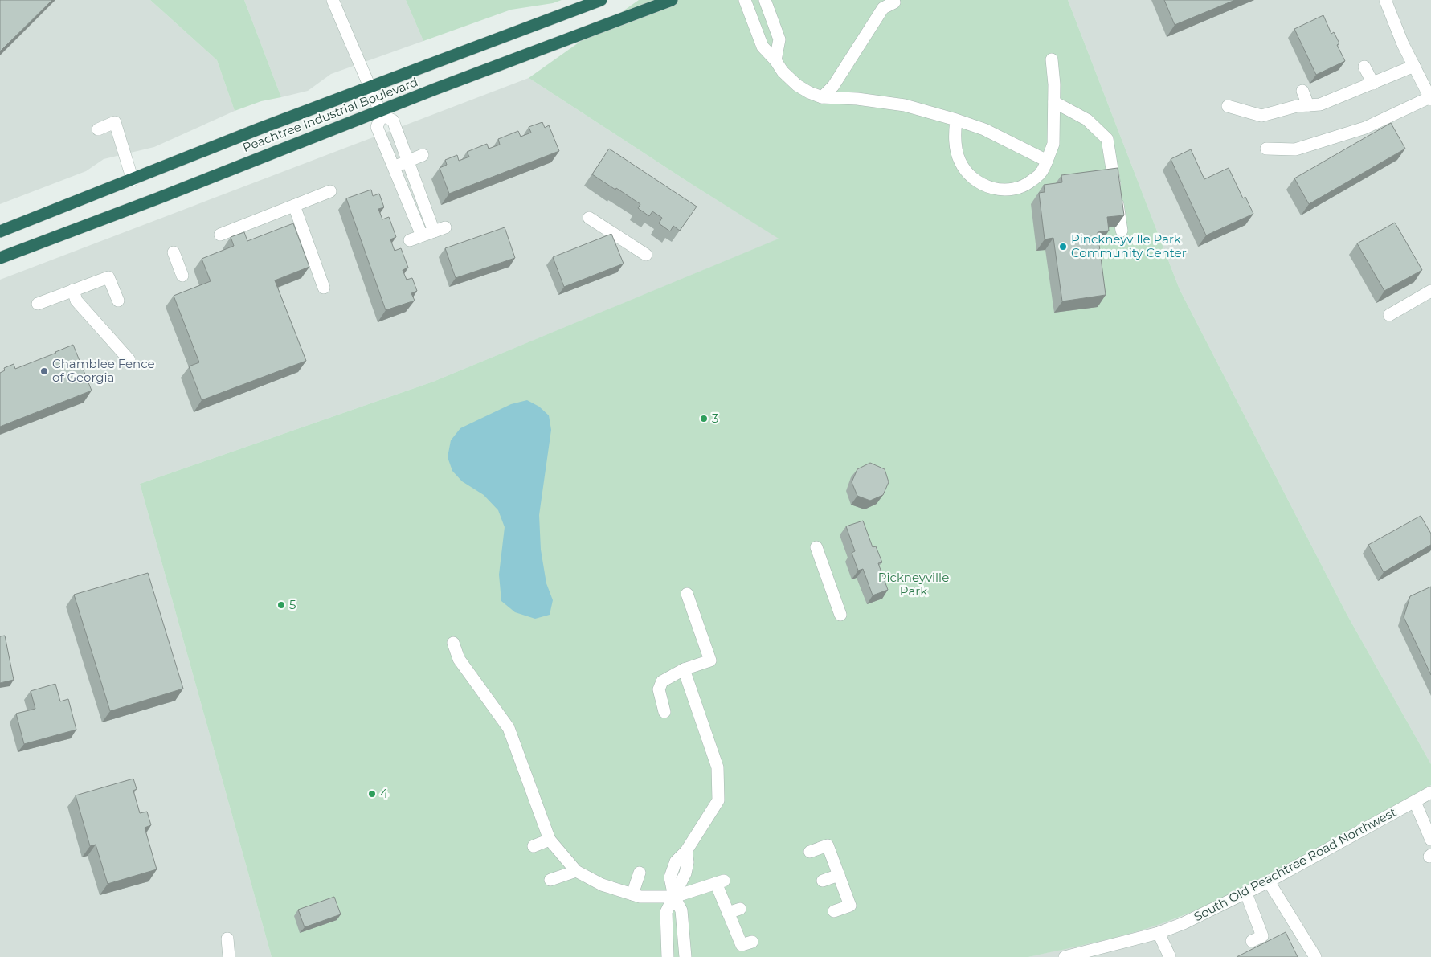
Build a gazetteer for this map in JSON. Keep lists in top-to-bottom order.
{
  "streets": {
    "highway": ["Peachtree Industrial Boulevard"],
    "street": ["South Old Peachtree Road Northwest"]
  },
  "parks": ["Pickneyville Park"],
  "places": [
    "Pinckneyville Park Community Center",
    "Chamblee Fence of Georgia",
    "3",
    "5",
    "4"
  ]
}
